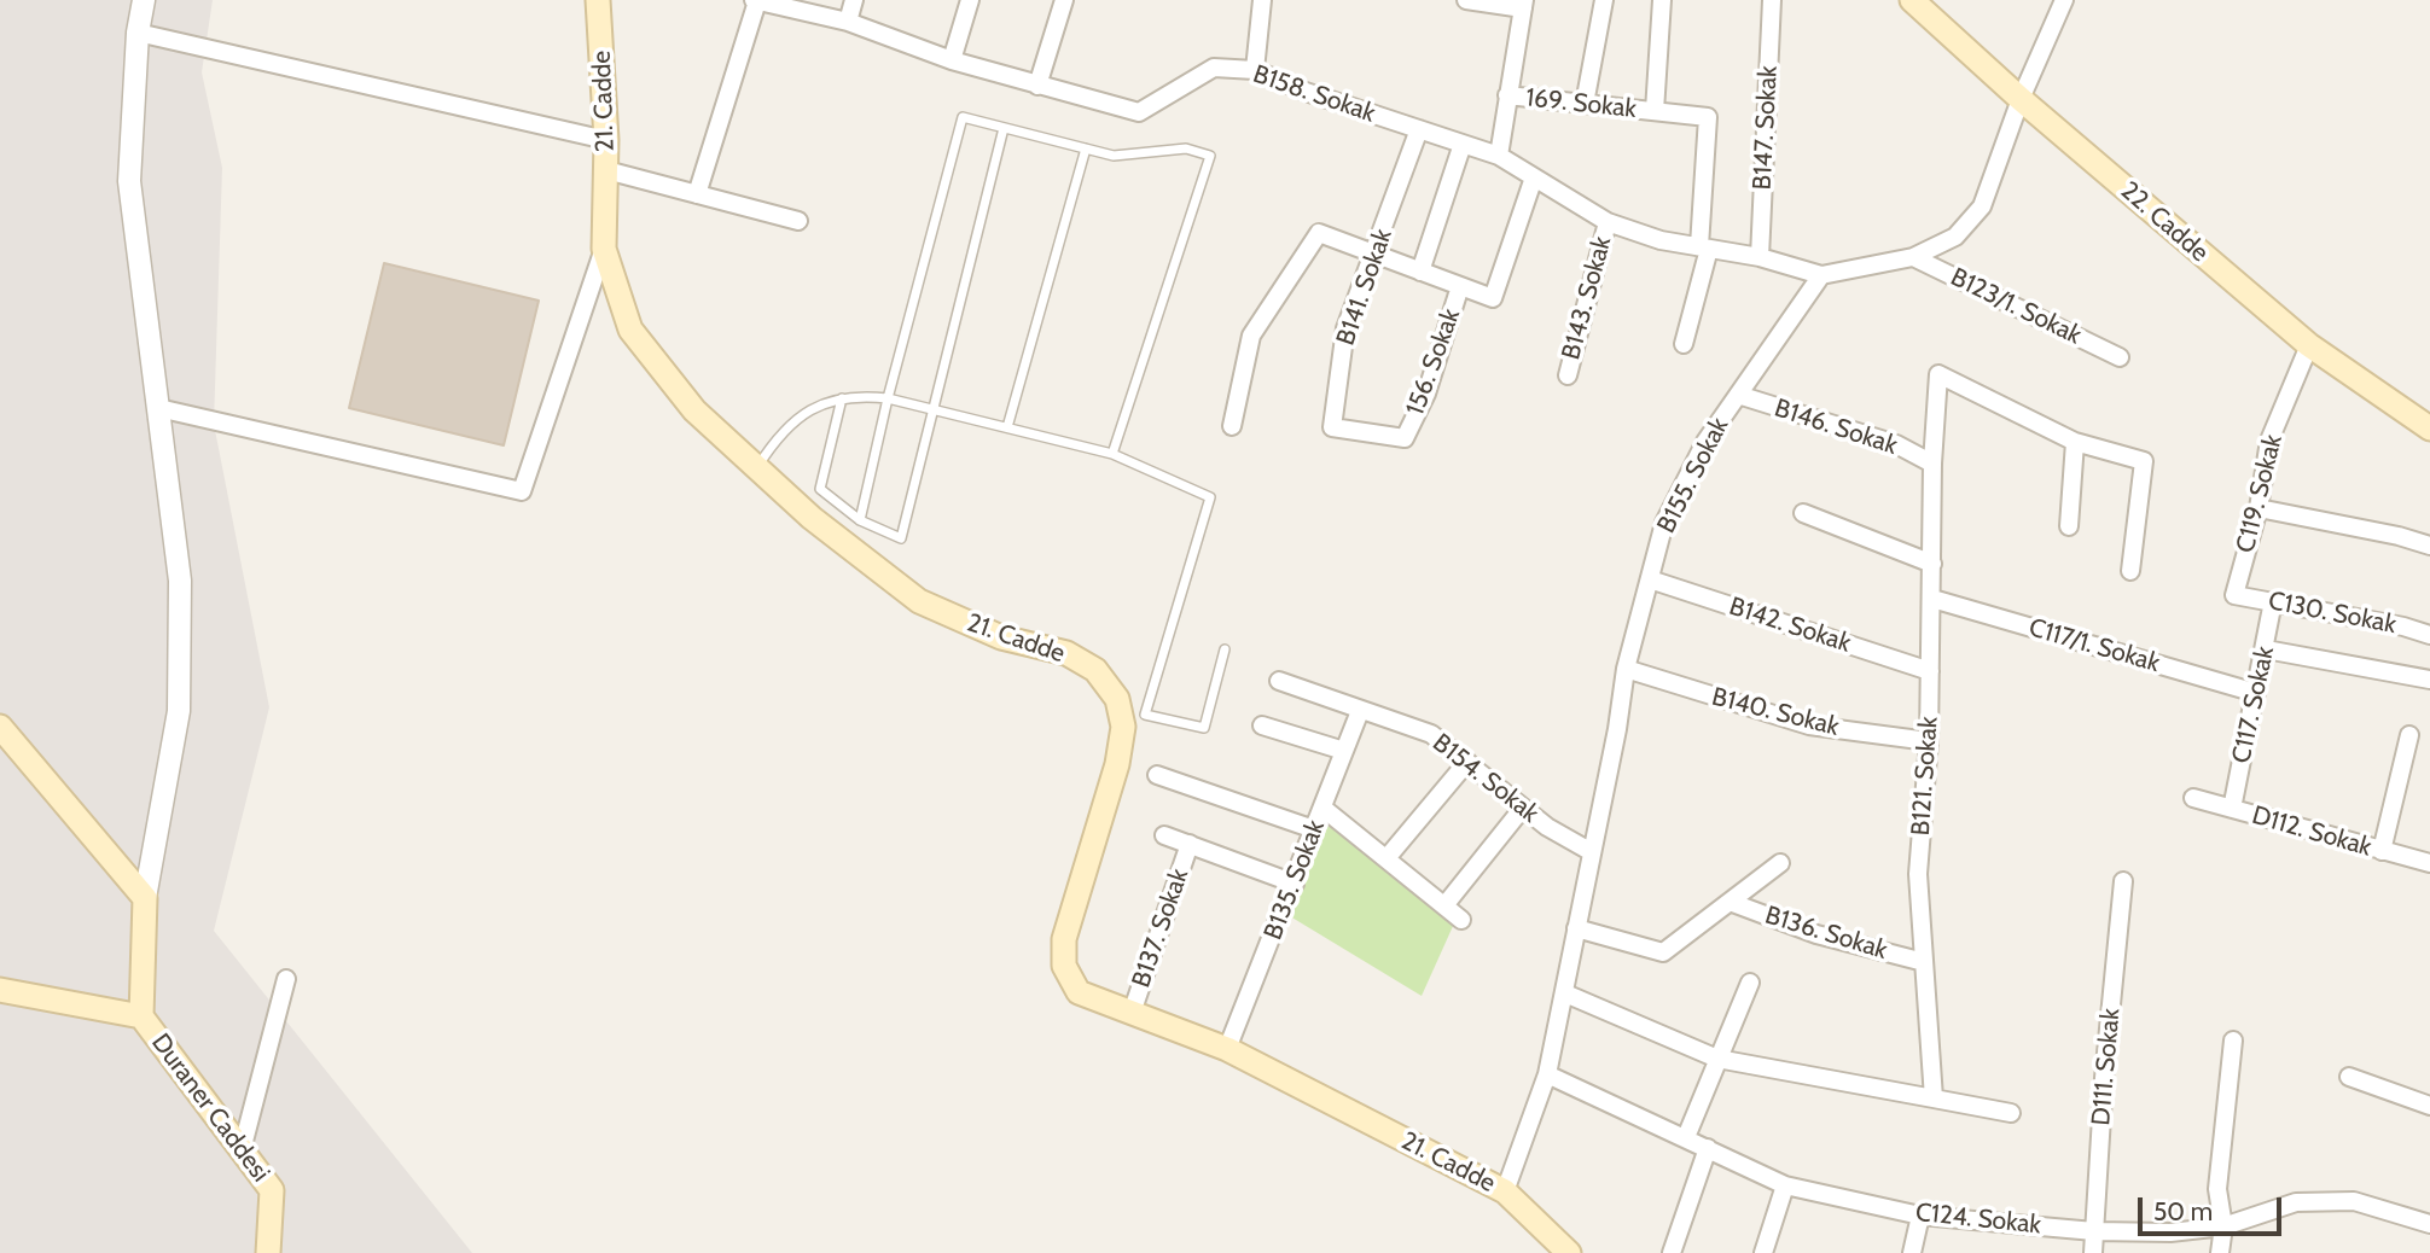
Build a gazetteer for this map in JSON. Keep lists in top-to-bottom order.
{
  "streets": {
    "main road": ["21. Cadde", "22. Cadde", "Duraner Caddesi"],
    "street": [
      "B158. Sokak",
      "169. Sokak",
      "B147. Sokak",
      "B141. Sokak",
      "B143. Sokak",
      "B123/1. Sokak",
      "156. Sokak",
      "B146. Sokak",
      "B155. Sokak",
      "C119. Sokak",
      "C130. Sokak",
      "B142. Sokak",
      "C117/1. Sokak",
      "C117. Sokak",
      "B140. Sokak",
      "B121. Sokak",
      "B154. Sokak",
      "D112. Sokak",
      "B135. Sokak",
      "B137. Sokak",
      "B136. Sokak",
      "D111. Sokak",
      "C124. Sokak"
    ]
  },
  "crossings": [
    ["B158. Sokak", "169. Sokak"],
    ["B158. Sokak", "B147. Sokak"],
    ["B158. Sokak", "B141. Sokak"],
    ["B158. Sokak", "B143. Sokak"],
    ["B158. Sokak", "156. Sokak"],
    ["B158. Sokak", "B155. Sokak"],
    ["21. Cadde", "B155. Sokak"],
    ["21. Cadde", "B135. Sokak"],
    ["21. Cadde", "B137. Sokak"],
    ["22. Cadde", "C119. Sokak"],
    ["B141. Sokak", "156. Sokak"],
    ["B146. Sokak", "B155. Sokak"],
    ["B146. Sokak", "B121. Sokak"],
    ["B155. Sokak", "B142. Sokak"],
    ["B155. Sokak", "B140. Sokak"],
    ["B155. Sokak", "B154. Sokak"],
    ["B155. Sokak", "C124. Sokak"],
    ["C119. Sokak", "C130. Sokak"],
    ["C130. Sokak", "C117. Sokak"],
    ["B142. Sokak", "B121. Sokak"],
    ["C117/1. Sokak", "C117. Sokak"],
    ["C117/1. Sokak", "B121. Sokak"],
    ["C117. Sokak", "D112. Sokak"],
    ["B140. Sokak", "B121. Sokak"],
    ["B121. Sokak", "B136. Sokak"],
    ["B154. Sokak", "B135. Sokak"],
    ["D111. Sokak", "C124. Sokak"]
  ],
  "scale_bar": "50 m"
}
